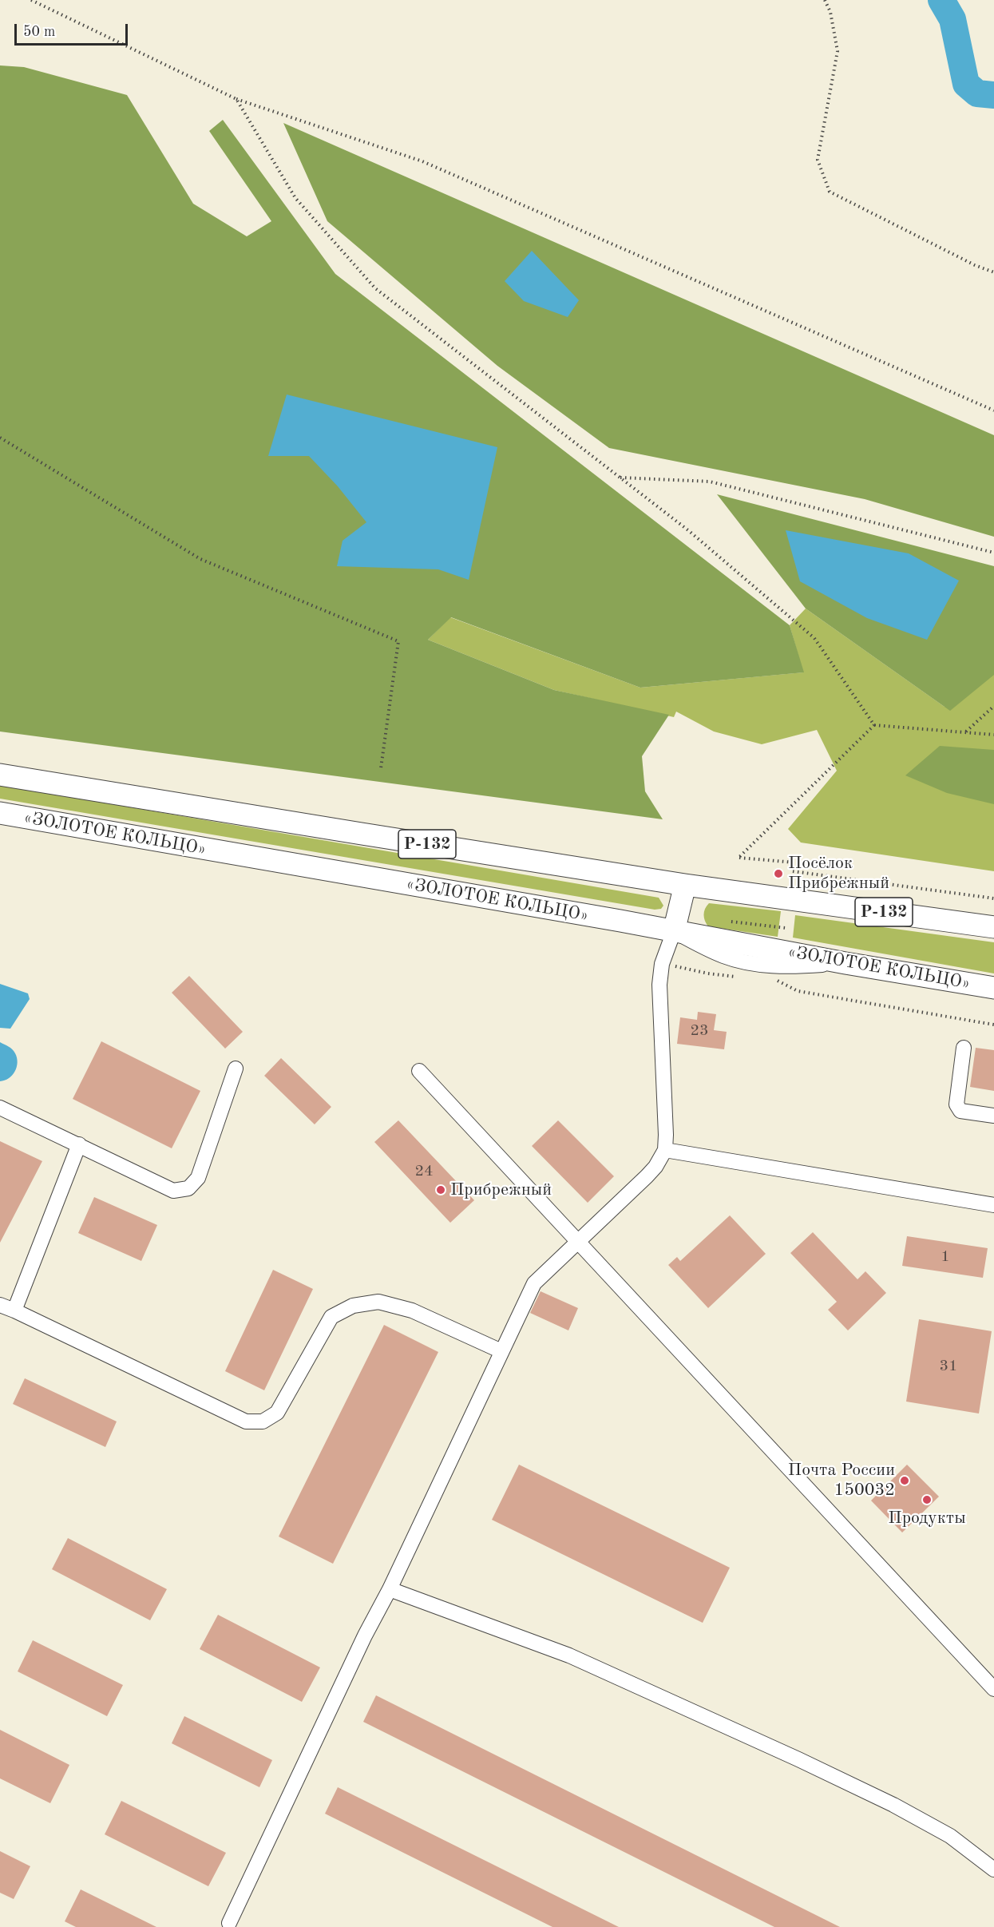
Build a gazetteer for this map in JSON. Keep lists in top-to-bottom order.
{
  "streets": {
    "highway": ["«ЗОЛОТОЕ КОЛЬЦО»", "Р-132"]
  },
  "places": [
    "Посёлок Прибрежный",
    "Прибрежный",
    "Почта России 150032",
    "Продукты"
  ],
  "house_numbers": [
    "23",
    "24",
    "1",
    "31"
  ],
  "scale_bar": "50 m"
}
